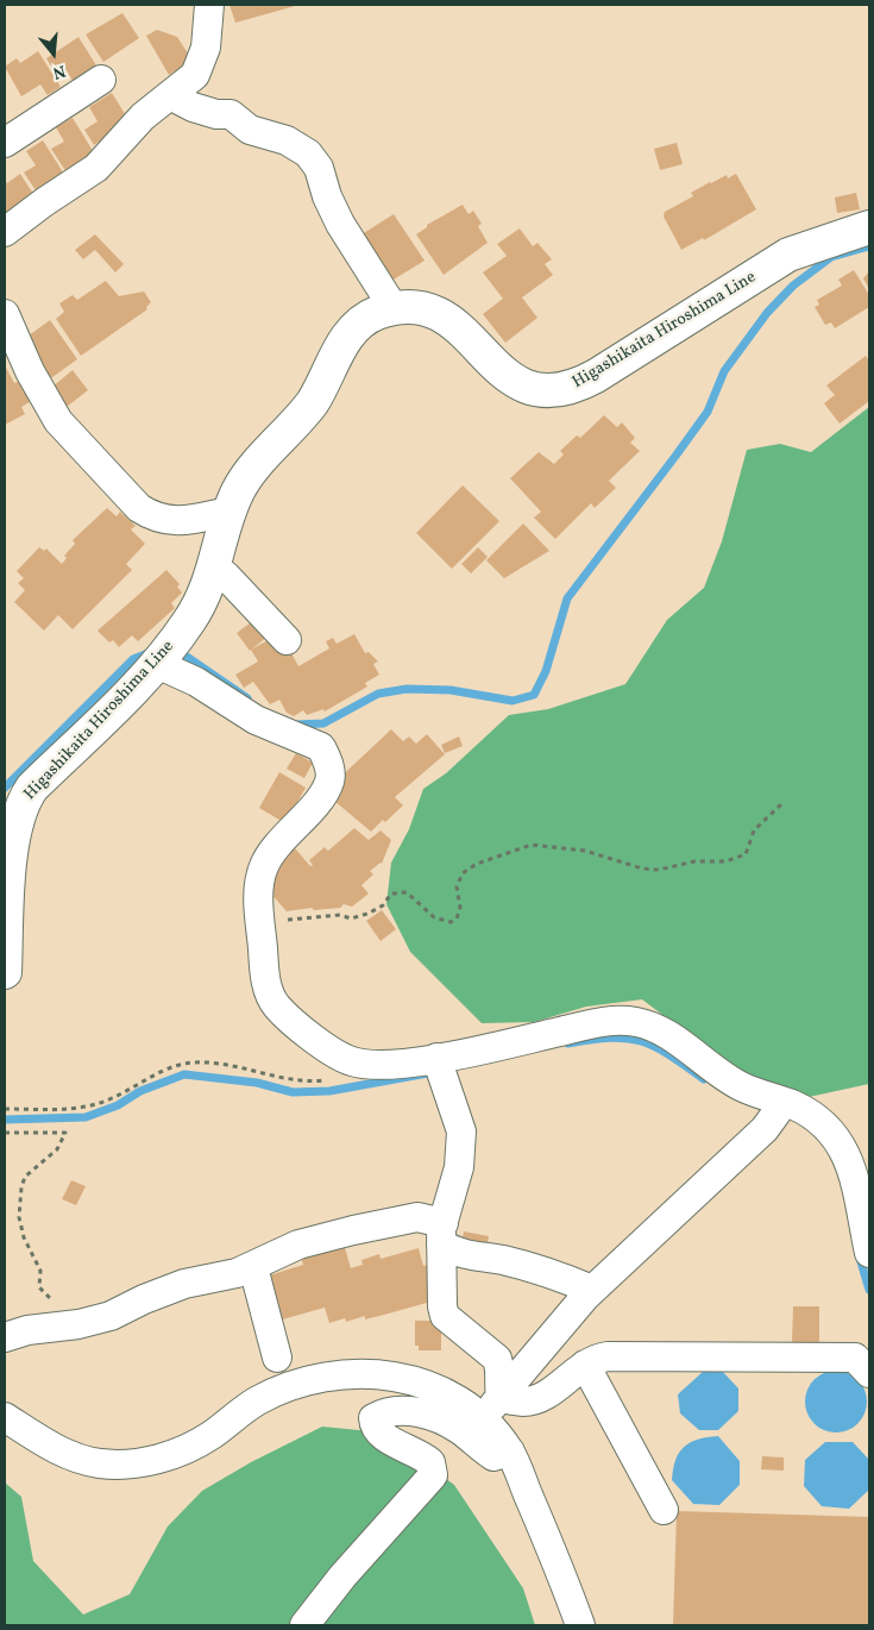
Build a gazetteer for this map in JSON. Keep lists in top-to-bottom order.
{
  "streets": {
    "main road": ["Higashikaita Hiroshima Line"]
  },
  "north": "bottom"
}
